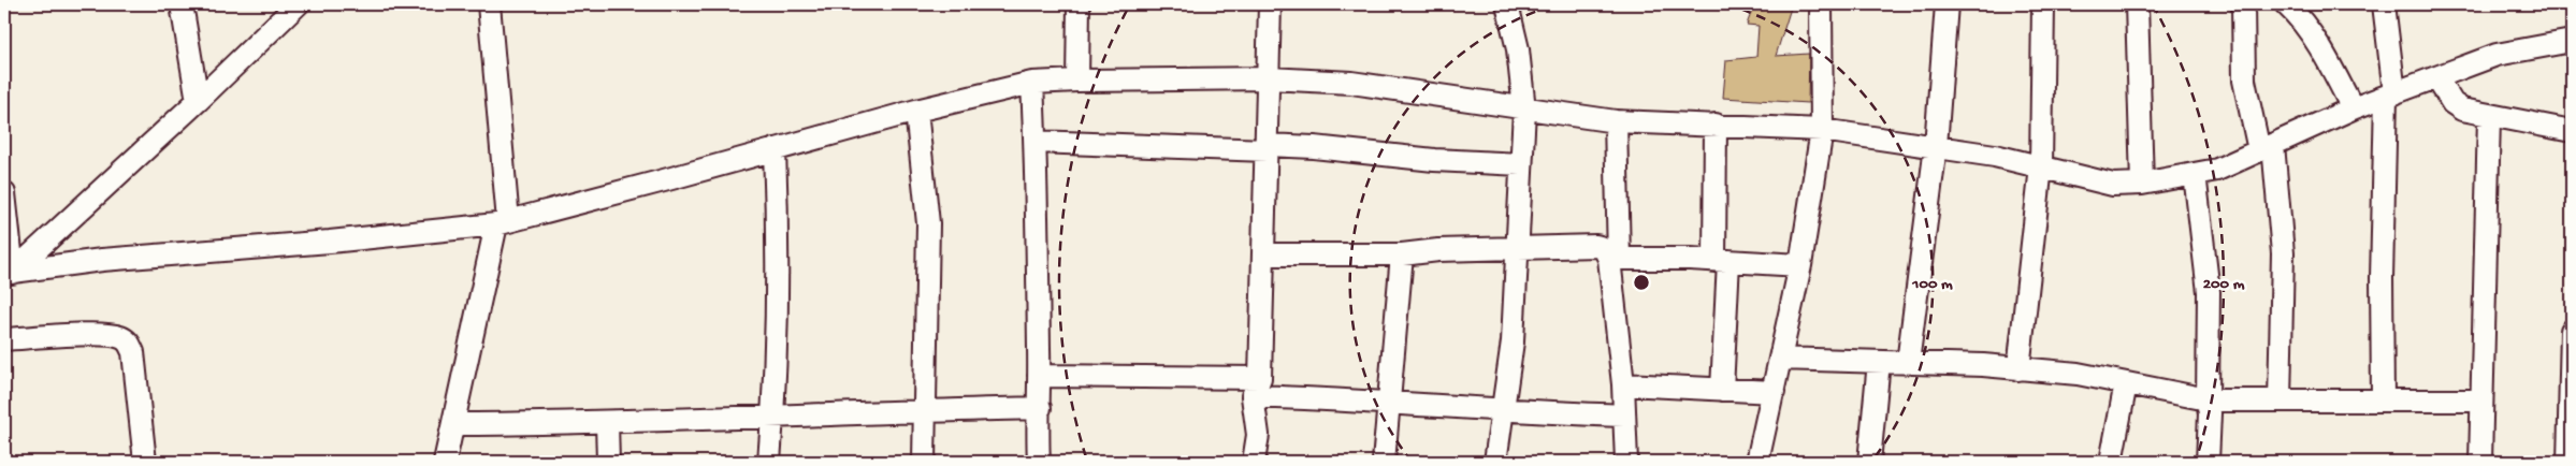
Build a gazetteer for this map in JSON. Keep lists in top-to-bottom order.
{
  "rings": ["100 m", "200 m"]
}
